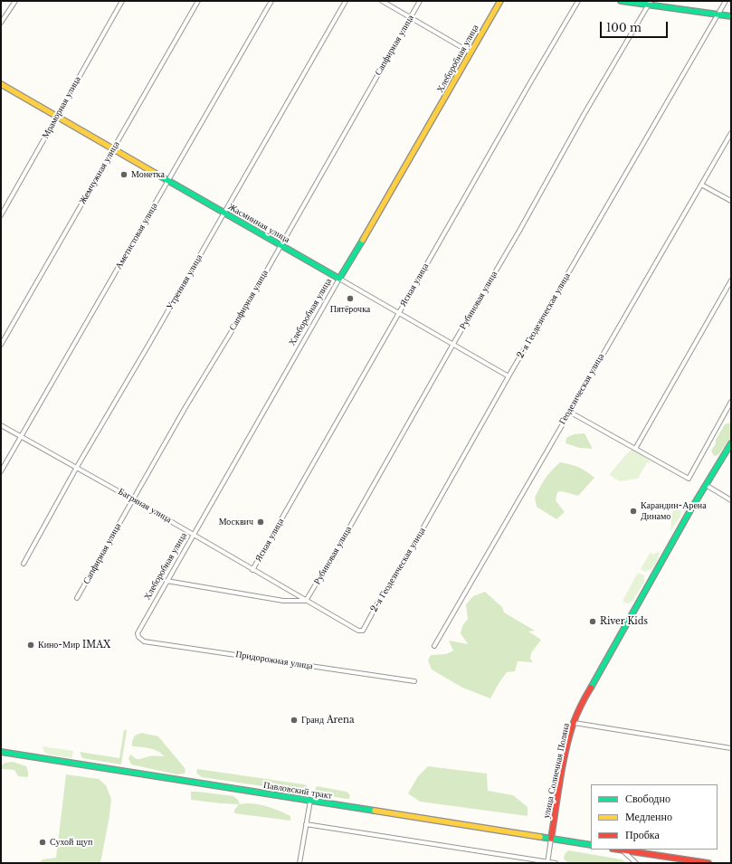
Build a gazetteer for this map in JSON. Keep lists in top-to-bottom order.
{
  "streets": {
    "street": [
      "Сапфирная улица",
      "Хлеборобная улица",
      "Мраморная улица",
      "Жемчужная улица",
      "Жасминная улица",
      "Аметистовая улица",
      "Утренняя улица",
      "Ясная улица",
      "Рубиновая улица",
      "2-я Геодезическая улица",
      "Геодезическая улица",
      "Багряная улица",
      "Придорожная улица",
      "улица Солнечная Поляна",
      "Павловский тракт"
    ]
  },
  "crossings": [
    ["Сапфирная улица", "Жасминная улица"],
    ["Сапфирная улица", "Багряная улица"],
    ["Хлеборобная улица", "Жасминная улица"],
    ["Хлеборобная улица", "Багряная улица"],
    ["Хлеборобная улица", "Придорожная улица"],
    ["Мраморная улица", "Жасминная улица"],
    ["Жемчужная улица", "Жасминная улица"],
    ["Жасминная улица", "Аметистовая улица"],
    ["Жасминная улица", "Утренняя улица"],
    ["Жасминная улица", "Ясная улица"],
    ["Жасминная улица", "Рубиновая улица"],
    ["Жасминная улица", "2-я Геодезическая улица"],
    ["Аметистовая улица", "Багряная улица"],
    ["Утренняя улица", "Багряная улица"],
    ["Ясная улица", "Багряная улица"],
    ["Рубиновая улица", "Багряная улица"],
    ["2-я Геодезическая улица", "Багряная улица"],
    ["улица Солнечная Поляна", "Павловский тракт"]
  ],
  "places": [
    "Монетка",
    "Пятёрочка",
    "Карандин-Арена Динамо",
    "Москвич",
    "River Kids",
    "Кино-Мир IMAX",
    "Гранд Arena",
    "Сухой щуп"
  ],
  "legend": ["Свободно", "Медленно", "Пробка"],
  "scale_bar": "100 m"
}
